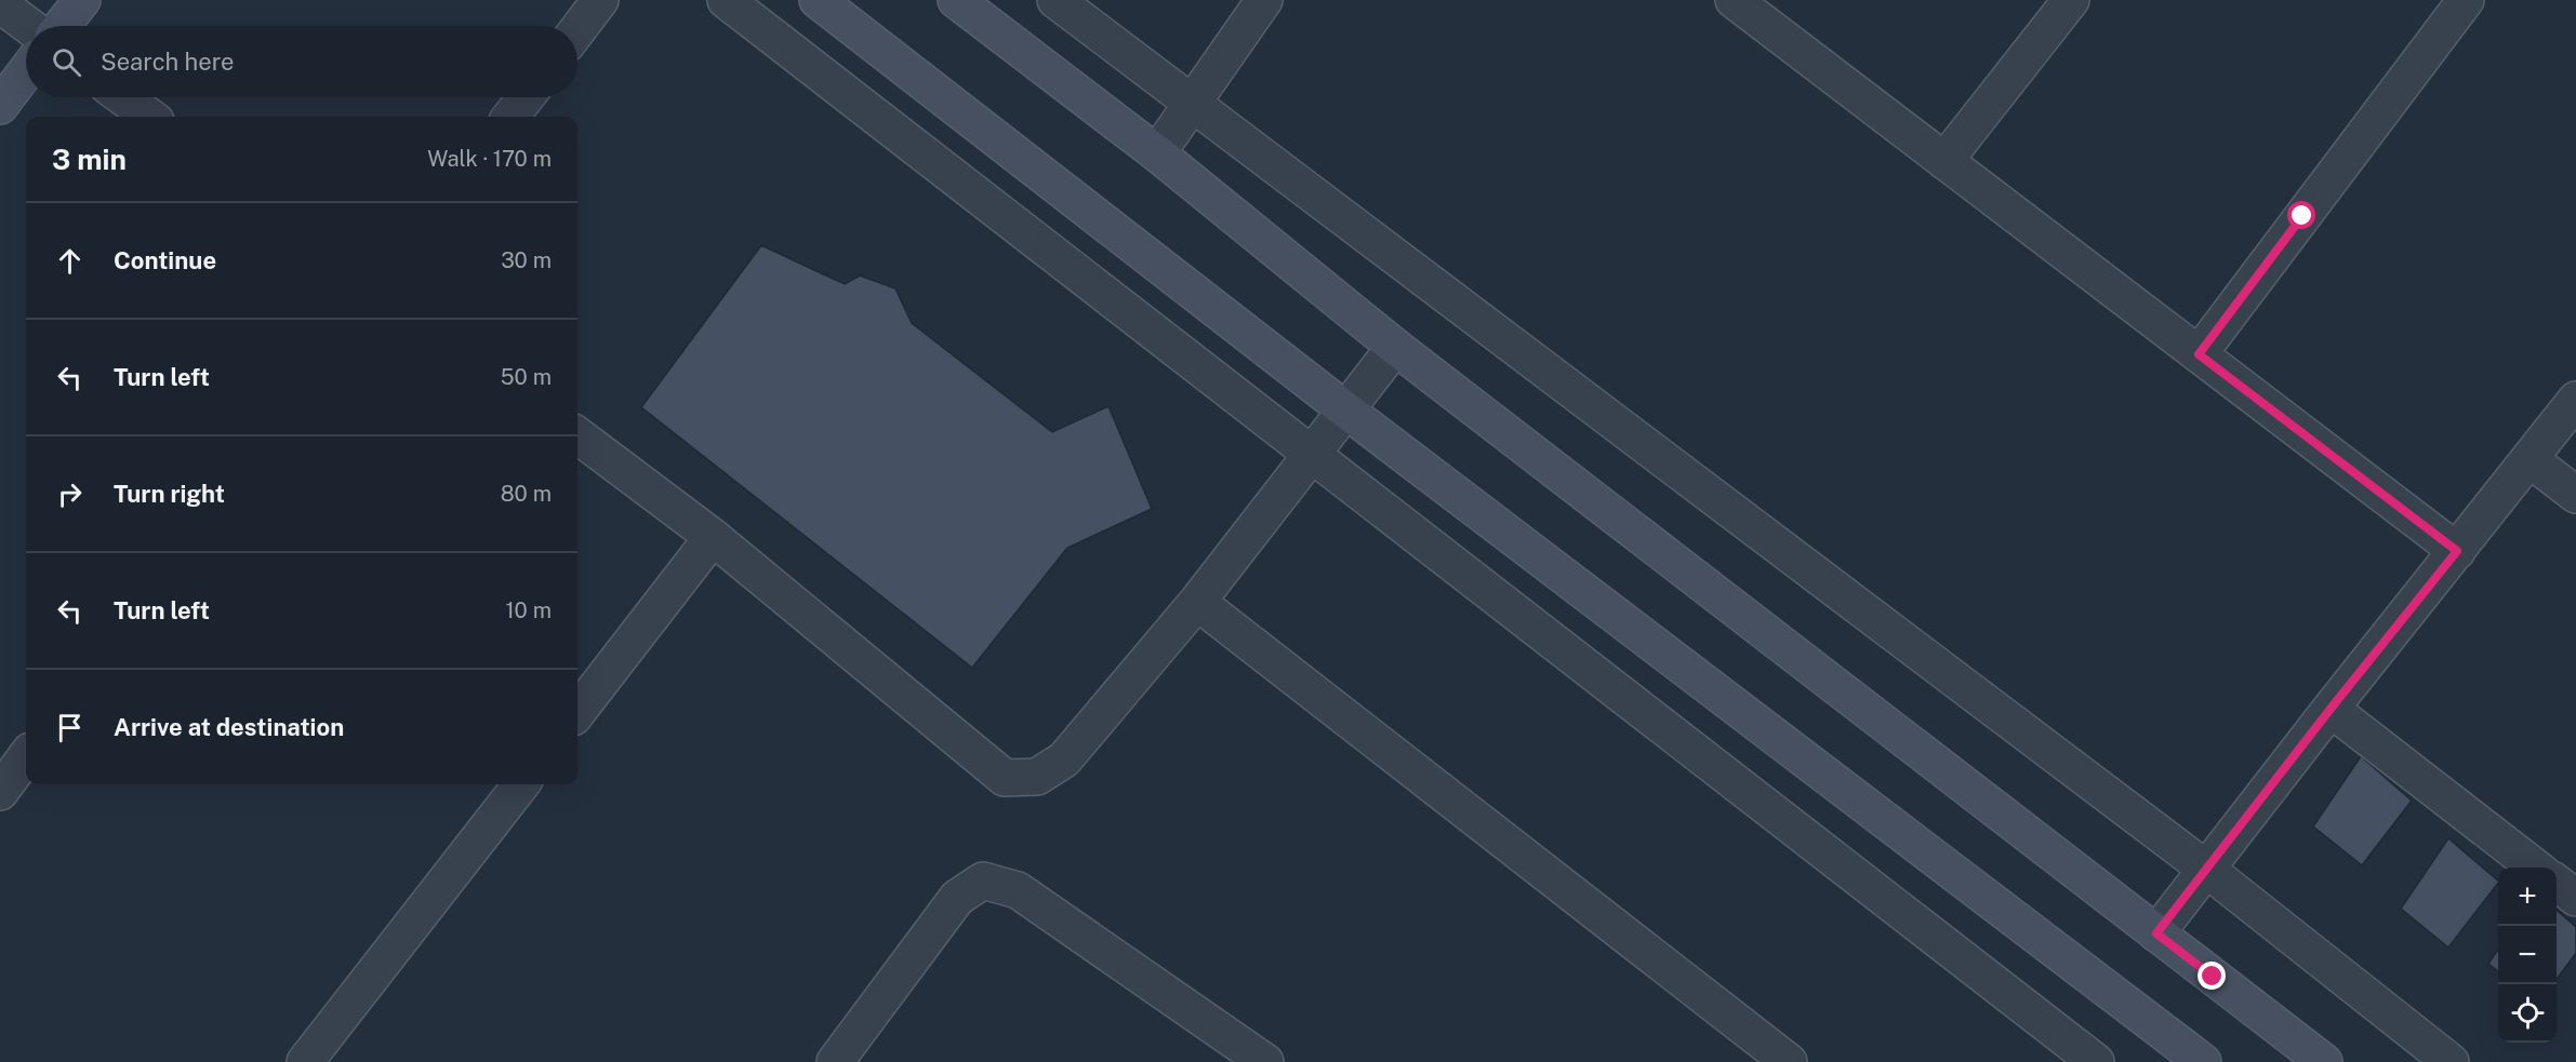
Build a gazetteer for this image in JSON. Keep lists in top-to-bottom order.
{
  "page": {
    "search": "Search here",
    "heading": ["3 min", "Walk · 170 m"],
    "list": [
      ["Continue", "30 m"],
      ["Turn left", "50 m"],
      ["Turn right", "80 m"],
      ["Turn left", "10 m"],
      "Arrive at destination"
    ],
    "map_buttons": ["+", "−"]
  }
}
